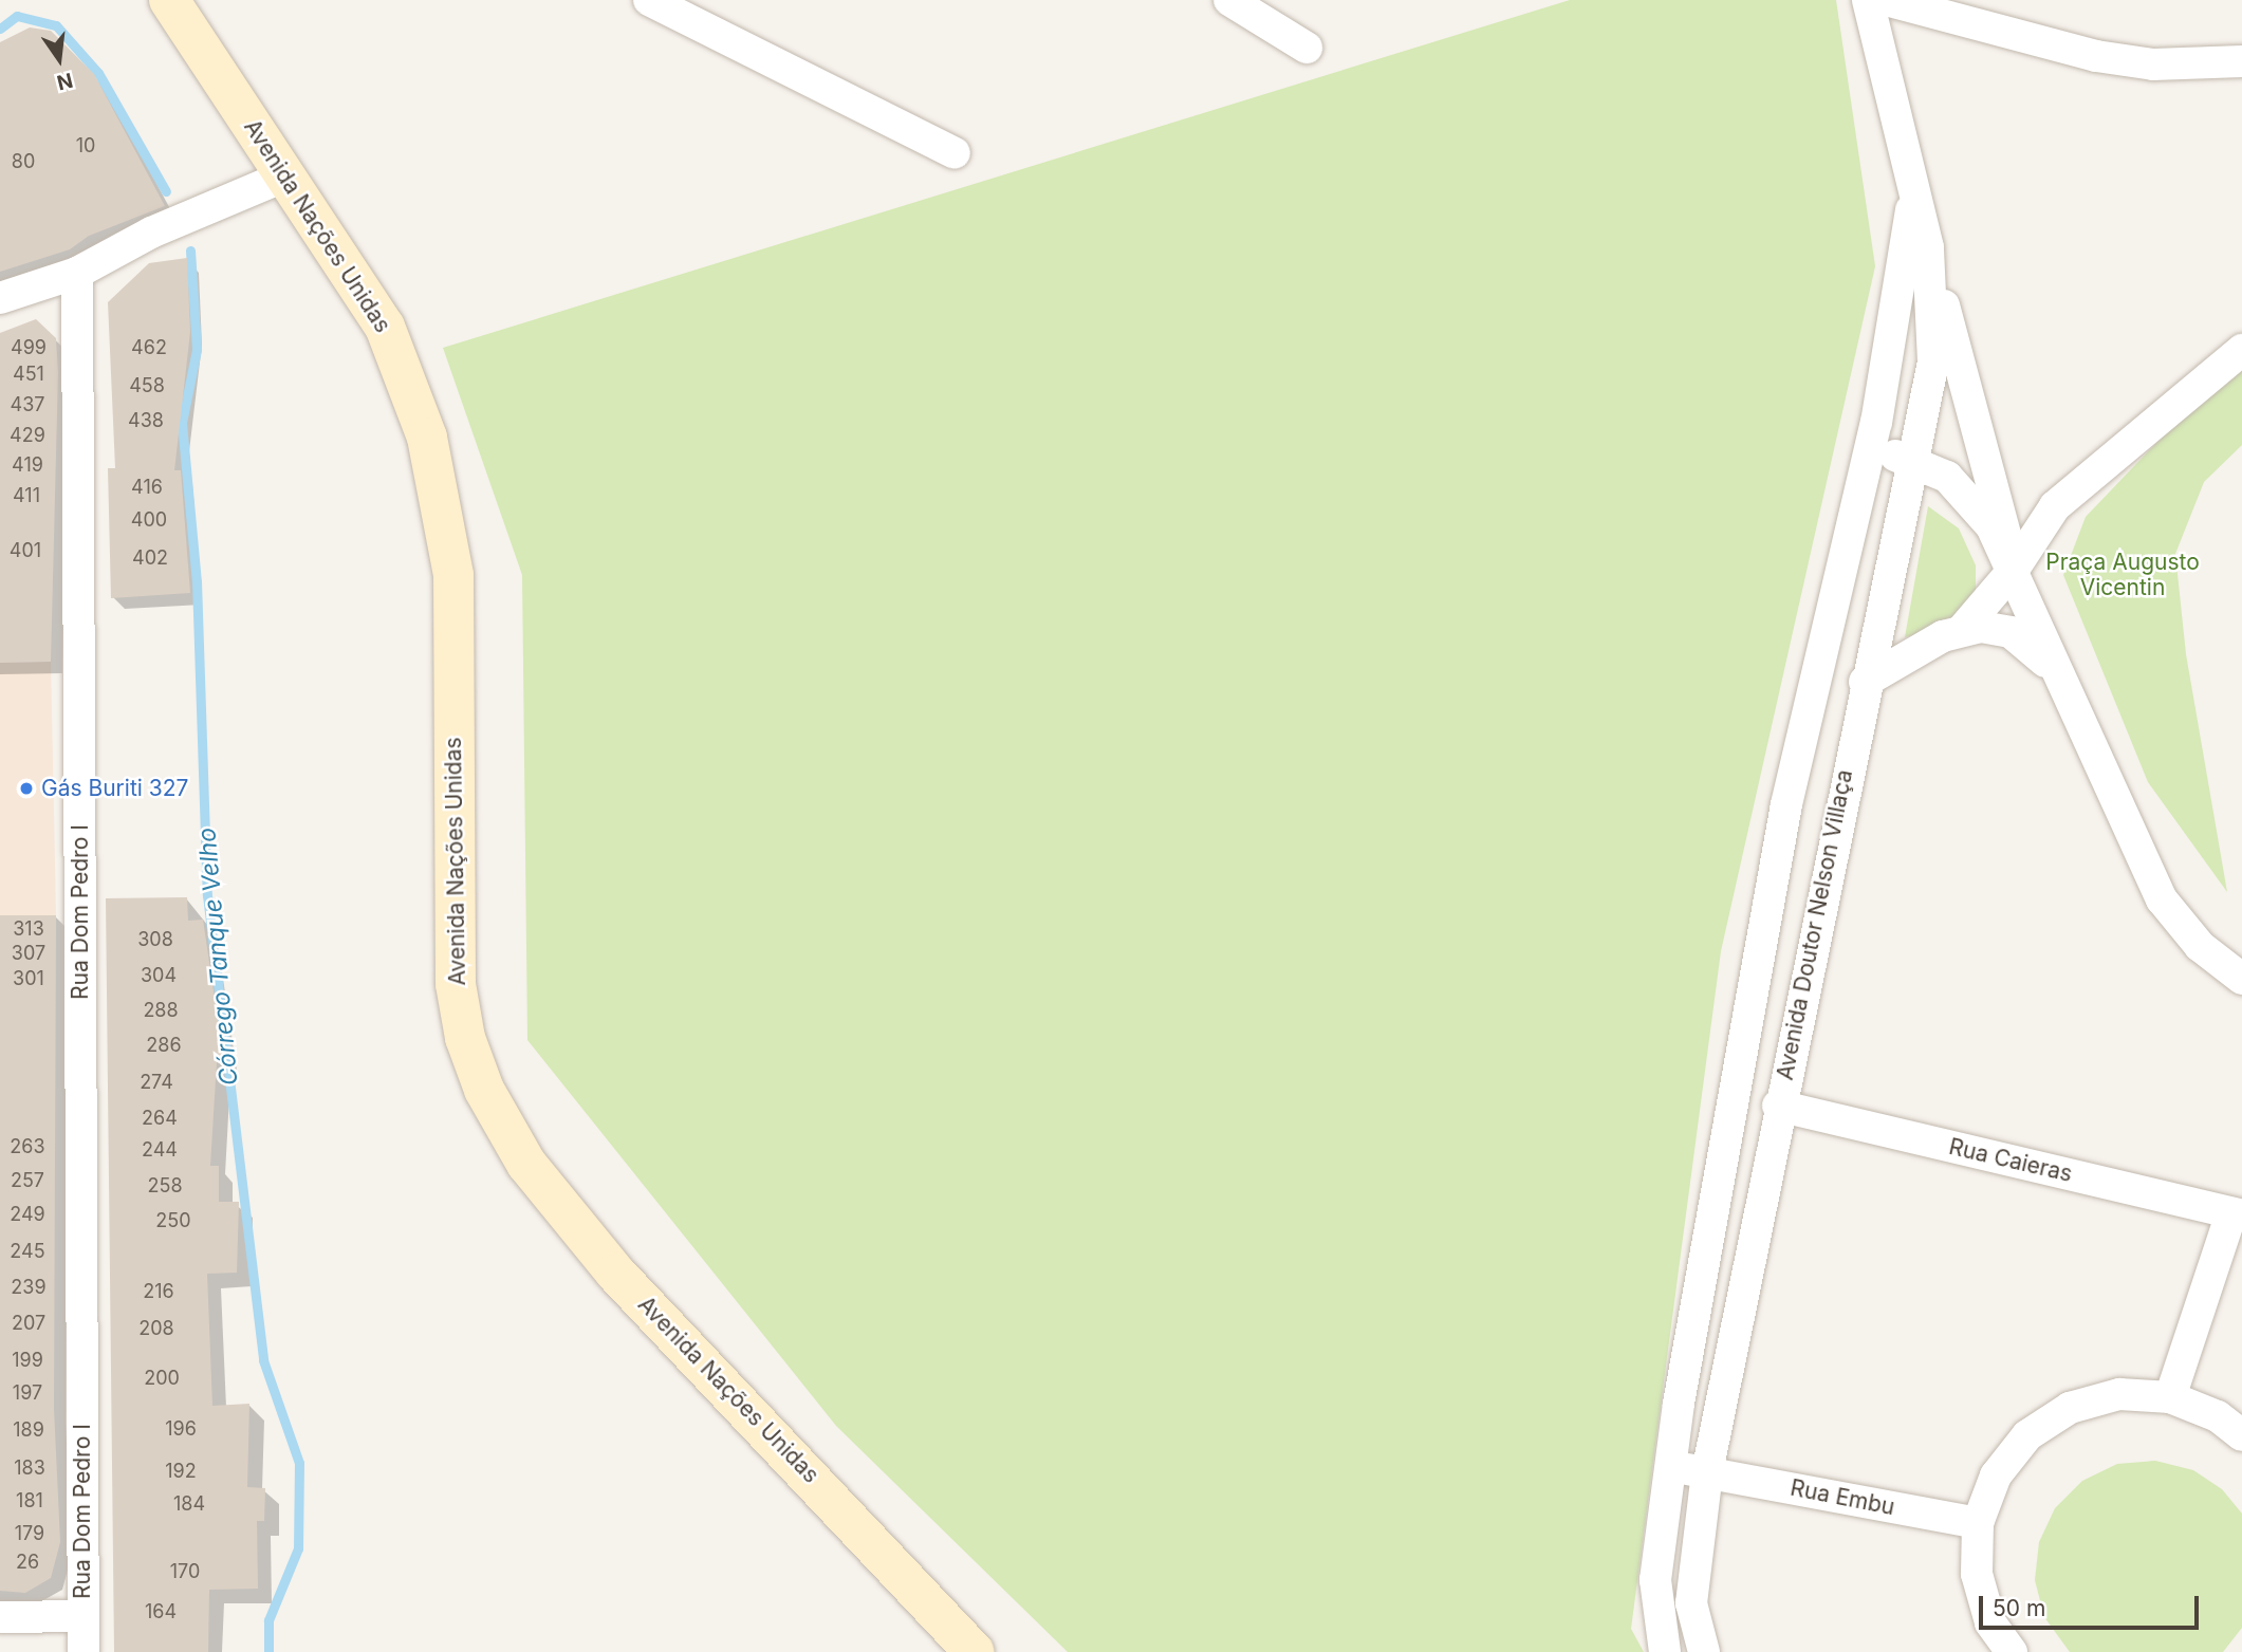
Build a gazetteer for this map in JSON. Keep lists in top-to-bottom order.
{
  "streets": {
    "street": [
      "Avenida Nações Unidas",
      "Rua Dom Pedro I",
      "Avenida Doutor Nelson Villaça",
      "Rua Caieras",
      "Rua Embu"
    ]
  },
  "crossings": [
    ["Avenida Doutor Nelson Villaça", "Rua Caieras"],
    ["Avenida Doutor Nelson Villaça", "Rua Embu"]
  ],
  "water": ["Córrego Tanque Velho"],
  "parks": ["Praça Augusto Vicentin"],
  "places": ["Gás Buriti 327"],
  "house_numbers": [
    "10",
    "80",
    "499",
    "462",
    "451",
    "458",
    "437",
    "438",
    "429",
    "419",
    "416",
    "411",
    "400",
    "401",
    "402",
    "313",
    "308",
    "307",
    "304",
    "301",
    "288",
    "286",
    "274",
    "264",
    "263",
    "244",
    "257",
    "258",
    "249",
    "250",
    "245",
    "239",
    "216",
    "207",
    "208",
    "199",
    "200",
    "197",
    "196",
    "189",
    "183",
    "192",
    "181",
    "184",
    "179",
    "26",
    "170",
    "164"
  ],
  "scale_bar": "50 m",
  "north": "bottom"
}
